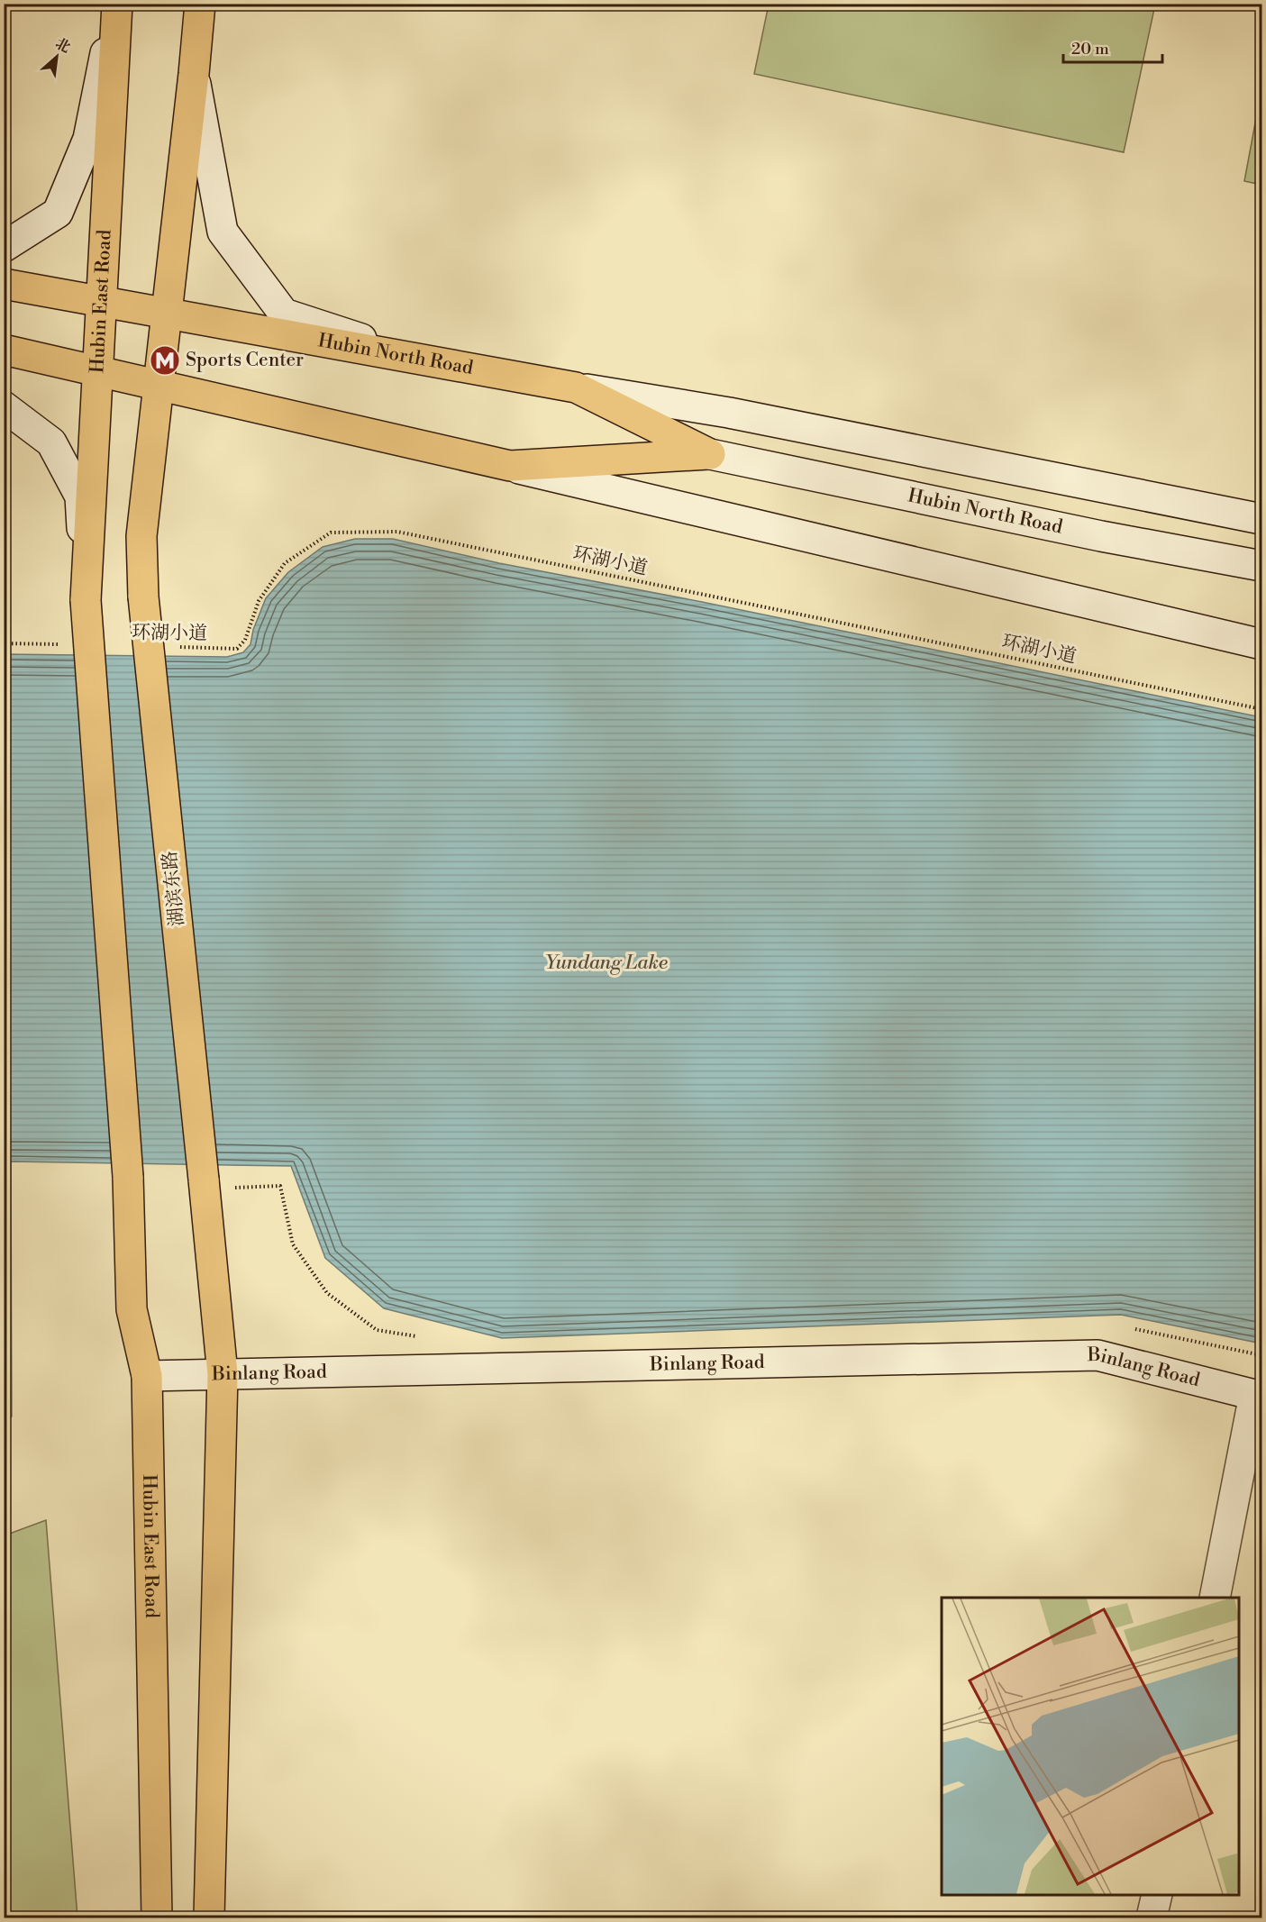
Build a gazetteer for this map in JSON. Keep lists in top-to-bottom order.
{
  "streets": {
    "main road": [
      "Hubin East Road",
      "Hubin North Road",
      "湖滨东路",
      "Binlang Road"
    ],
    "path": ["环湖小道"]
  },
  "crossings": [
    ["Hubin East Road", "Hubin North Road"],
    ["Hubin East Road", "Binlang Road"],
    ["Hubin North Road", "湖滨东路"],
    ["湖滨东路", "Binlang Road"]
  ],
  "water": ["Yundang Lake"],
  "places": {
    "metro station": ["Sports Center"]
  },
  "scale_bar": "20 m",
  "north": "top right"
}
